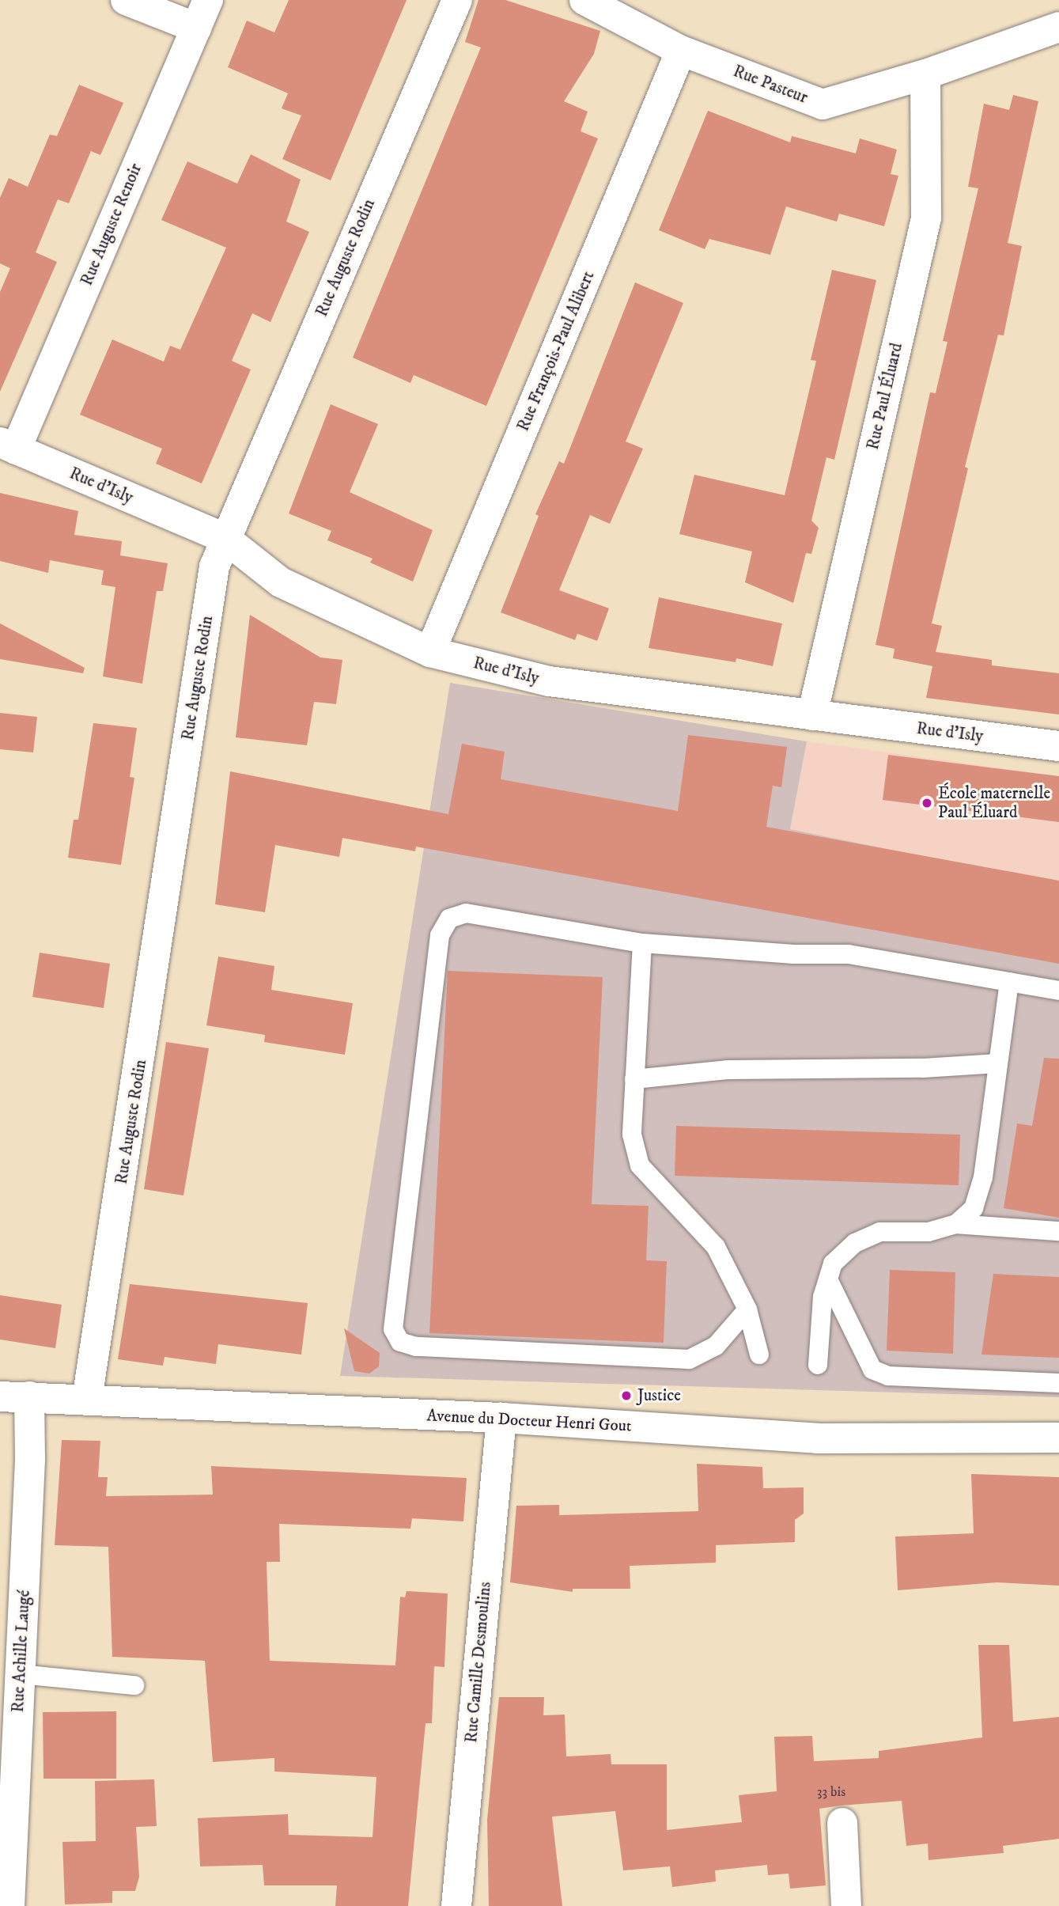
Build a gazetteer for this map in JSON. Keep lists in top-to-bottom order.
{
  "streets": {
    "street": [
      "Rue Pasteur",
      "Rue Auguste Renoir",
      "Rue Auguste Rodin",
      "Rue François-Paul Alibert",
      "Rue Paul Éluard",
      "Rue d'Isly",
      "Avenue du Docteur Henri Gout",
      "Rue Achille Laugé",
      "Rue Camille Desmoulins"
    ]
  },
  "crossings": [
    ["Rue Pasteur", "Rue François-Paul Alibert"],
    ["Rue Pasteur", "Rue Paul Éluard"],
    ["Rue Auguste Renoir", "Rue d'Isly"],
    ["Rue Auguste Rodin", "Rue d'Isly"],
    ["Rue Auguste Rodin", "Avenue du Docteur Henri Gout"],
    ["Rue François-Paul Alibert", "Rue d'Isly"],
    ["Rue Paul Éluard", "Rue d'Isly"],
    ["Avenue du Docteur Henri Gout", "Rue Achille Laugé"],
    ["Avenue du Docteur Henri Gout", "Rue Camille Desmoulins"]
  ],
  "places": ["École maternelle Paul Éluard", "Justice"],
  "house_numbers": ["33 bis"]
}
